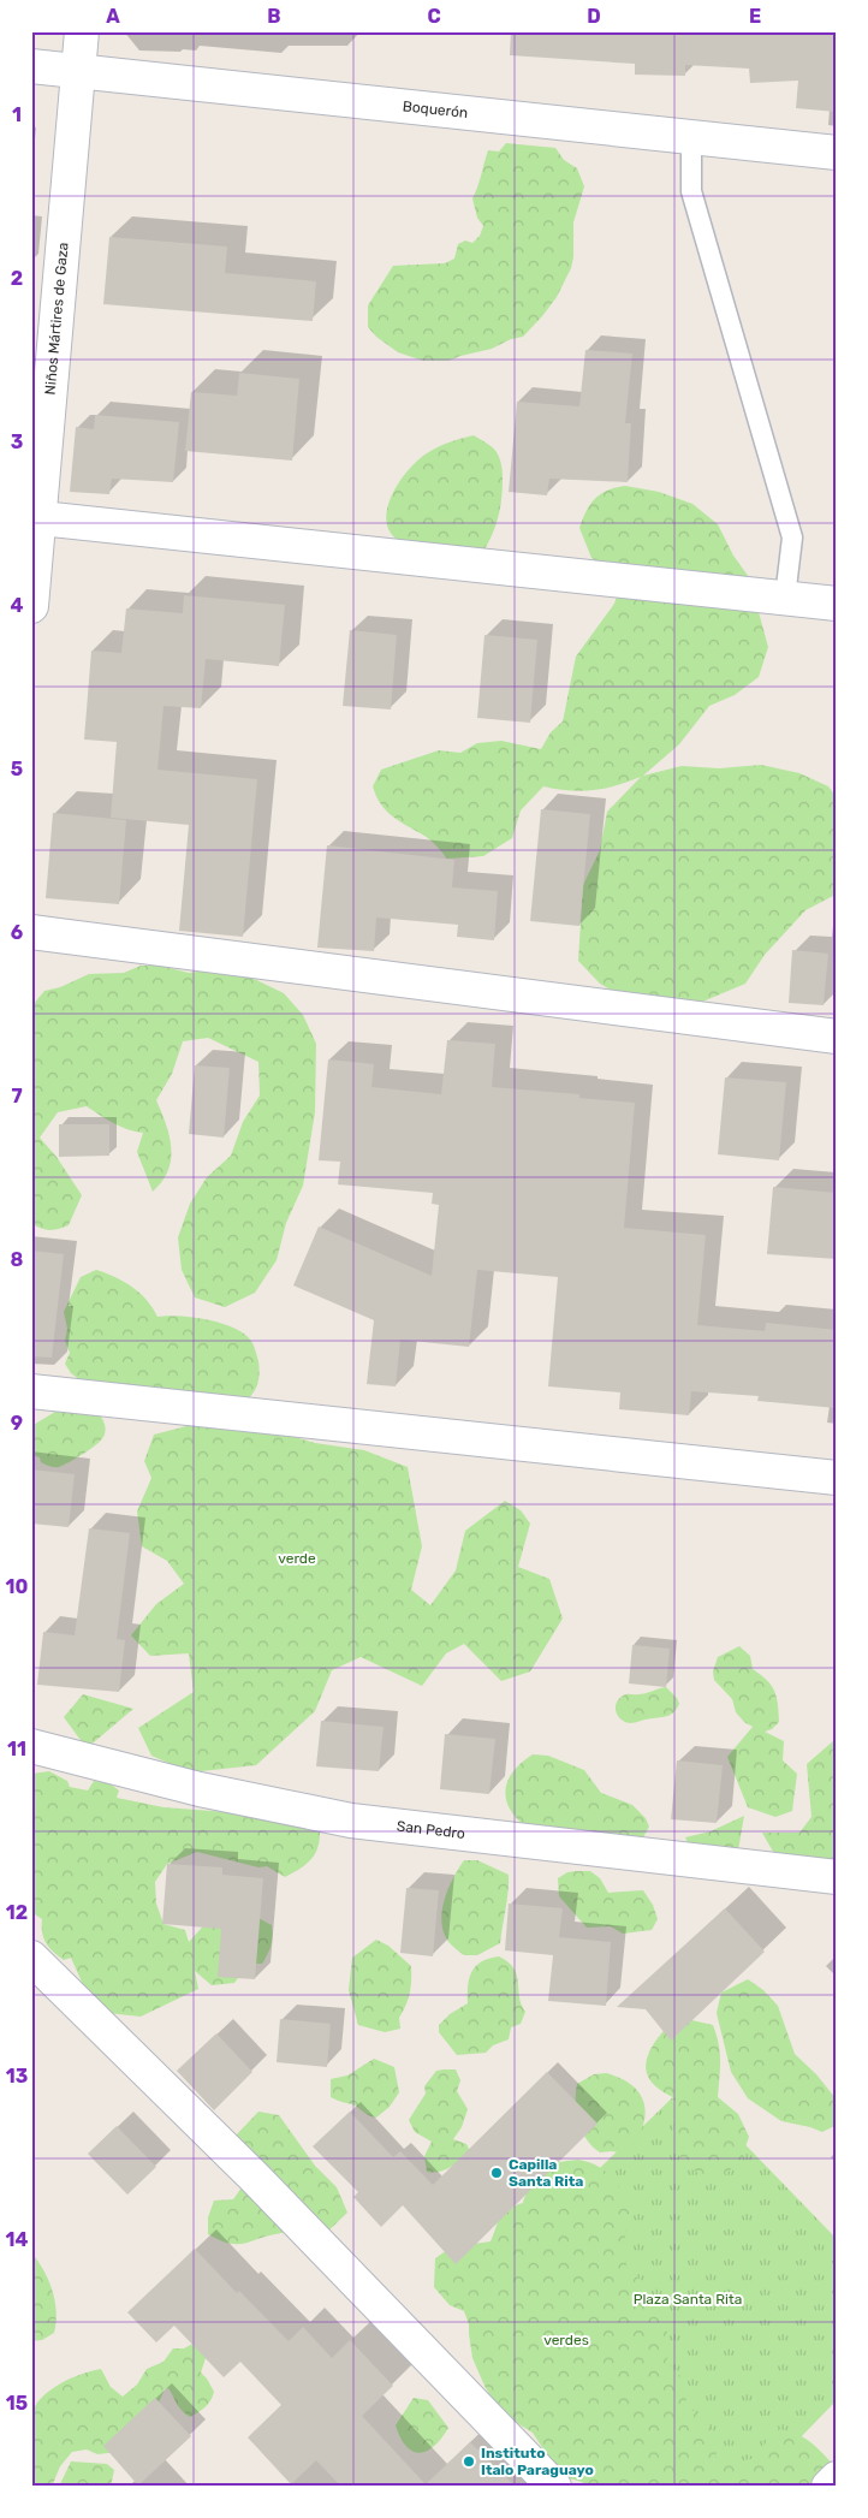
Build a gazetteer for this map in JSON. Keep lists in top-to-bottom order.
{
  "streets": {
    "street": ["Boquerón", "Niños Mártires de Gaza", "San Pedro"]
  },
  "crossings": [
    ["Boquerón", "Niños Mártires de Gaza"]
  ],
  "parks": ["verde", "Plaza Santa Rita", "verdes"],
  "places": ["Capilla Santa Rita", "Instituto Italo Paraguayo"],
  "grid": {
    "columns": [
      "A",
      "B",
      "C",
      "D",
      "E"
    ],
    "rows": [
      "1",
      "2",
      "3",
      "4",
      "5",
      "6",
      "7",
      "8",
      "9",
      "10",
      "11",
      "12",
      "13",
      "14",
      "15"
    ]
  }
}
